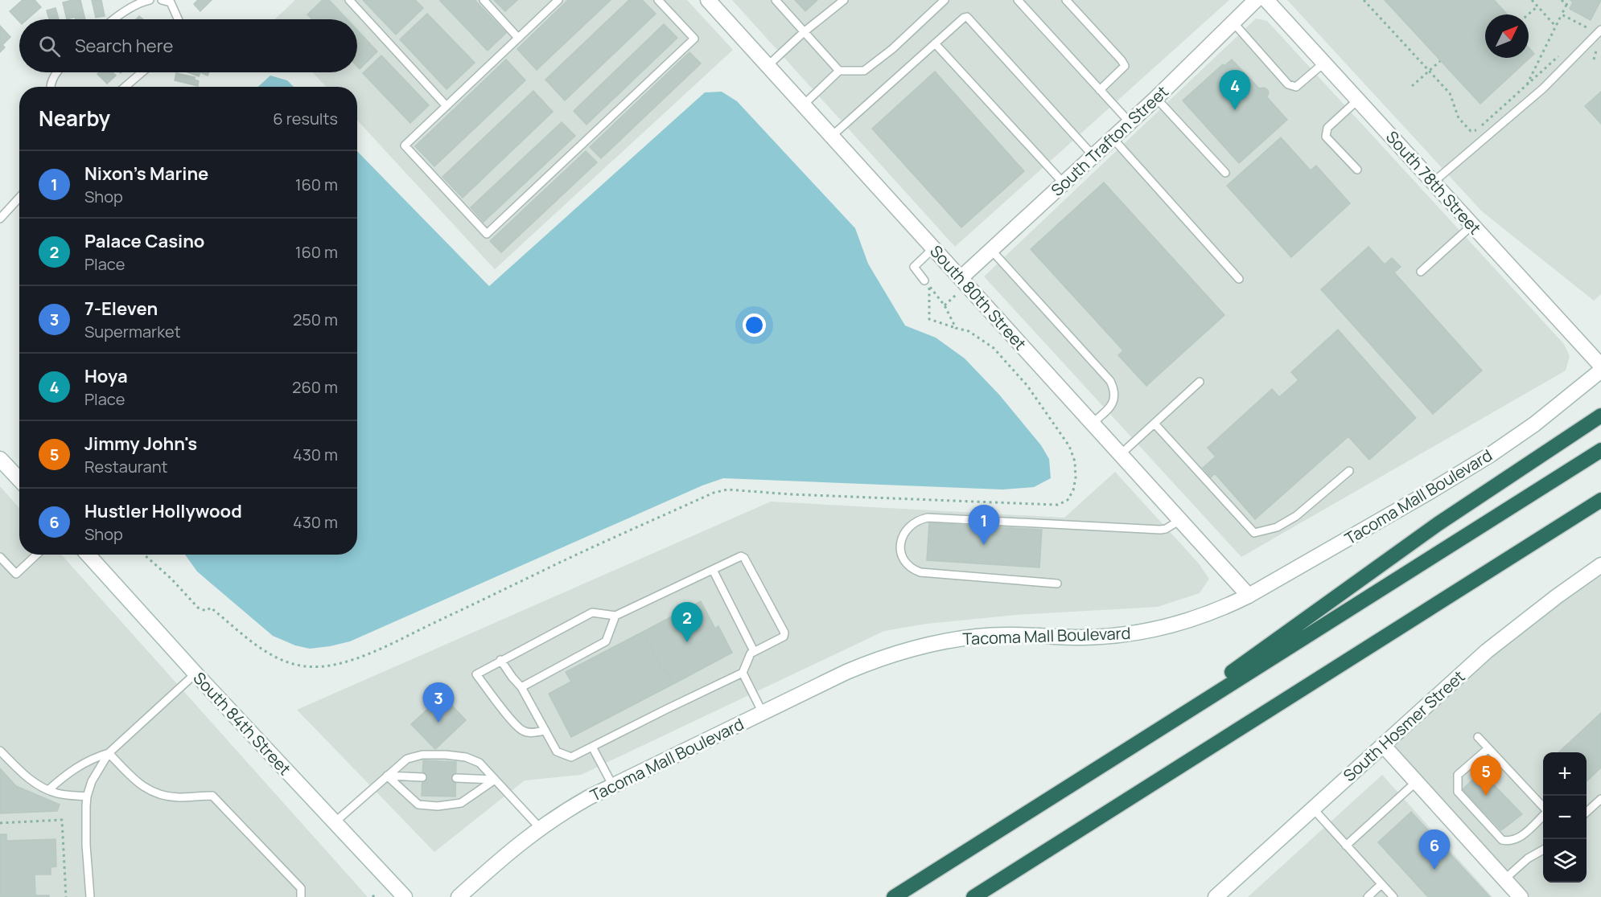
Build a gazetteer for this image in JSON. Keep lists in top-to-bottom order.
{
  "streets": {
    "main road": [
      "South Trafton Street",
      "South 78th Street",
      "South 80th Street",
      "Tacoma Mall Boulevard",
      "South 84th Street",
      "South Hosmer Street"
    ]
  },
  "crossings": [
    ["South Trafton Street", "South 80th Street"],
    ["South 80th Street", "Tacoma Mall Boulevard"]
  ],
  "north": "top right",
  "page": {
    "search": "Search here",
    "pins": [
      "4",
      "1",
      "2",
      "3",
      "5",
      "6"
    ],
    "heading": ["Nearby", "6 results"],
    "list": [
      {
        "mark": "1",
        "name": "Nixon's Marine",
        "note": "Shop",
        "value": "160 m"
      },
      {
        "mark": "2",
        "name": "Palace Casino",
        "note": "Place",
        "value": "160 m"
      },
      {
        "mark": "3",
        "name": "7-Eleven",
        "note": "Supermarket",
        "value": "250 m"
      },
      {
        "mark": "4",
        "name": "Hoya",
        "note": "Place",
        "value": "260 m"
      },
      {
        "mark": "5",
        "name": "Jimmy John's",
        "note": "Restaurant",
        "value": "430 m"
      },
      {
        "mark": "6",
        "name": "Hustler Hollywood",
        "note": "Shop",
        "value": "430 m"
      }
    ],
    "map_buttons": ["+", "−"]
  }
}
